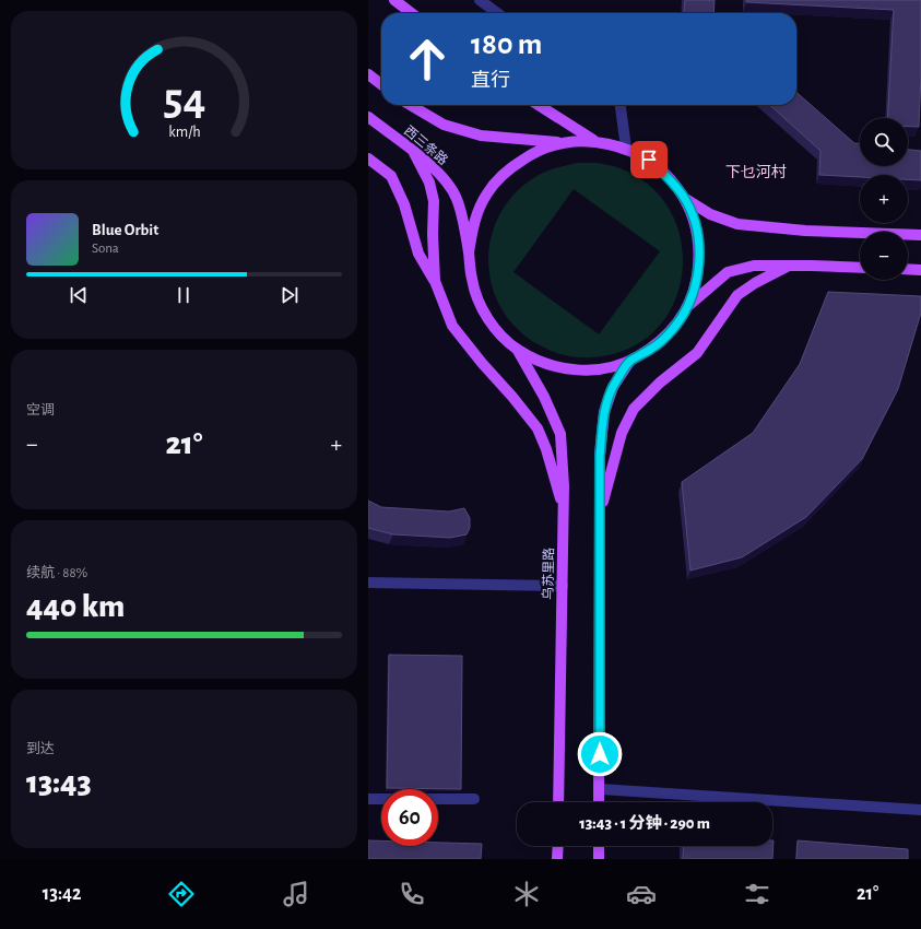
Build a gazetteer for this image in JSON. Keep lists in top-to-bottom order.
{
  "streets": {
    "main road": ["西三条路", "乌苏里路"]
  },
  "districts": ["下乜河村"],
  "page": {
    "turn": ["180 m", "直行"],
    "map_buttons": ["+", "−"],
    "song": ["Blue Orbit", "Sona"],
    "tile": [
      "空调",
      ["续航 · 88%", "440 km"],
      ["到达", "13:43"]
    ],
    "heat": ["−", "21°", "+"],
    "limit": "60",
    "trip": "13:43 · 1 分钟 · 290 m",
    "tabs": ["13:42", "21°"],
    "gauge": ["54", "km/h"]
  }
}
